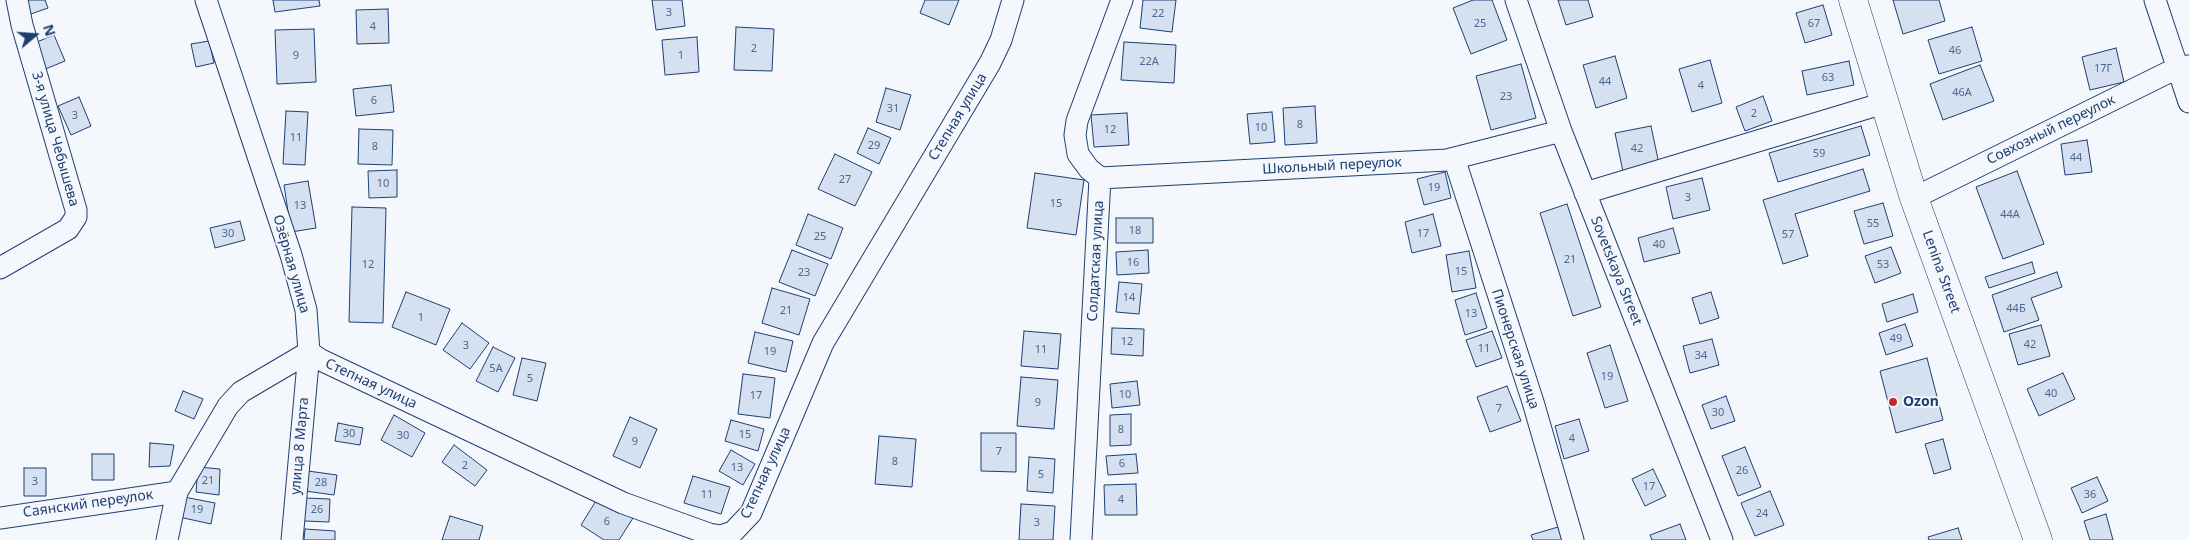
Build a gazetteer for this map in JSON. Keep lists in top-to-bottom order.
{
  "streets": {
    "main road": ["Lenina Street"],
    "street": [
      "Степная улица",
      "Совхозный переулок",
      "3-я улица Чебышева",
      "Школьный переулок",
      "Солдатская улица",
      "Озёрная улица",
      "Sovetskaya Street",
      "Пионерская улица",
      "улица 8 Марта",
      "Саянский переулок"
    ]
  },
  "crossings": [
    ["Степная улица", "Озёрная улица"],
    ["Степная улица", "улица 8 Марта"],
    ["Совхозный переулок", "Lenina Street"],
    ["Школьный переулок", "Солдатская улица"],
    ["Школьный переулок", "Sovetskaya Street"],
    ["Школьный переулок", "Пионерская улица"],
    ["Озёрная улица", "улица 8 Марта"]
  ],
  "places": ["Ozon"],
  "house_numbers": [
    "3",
    "22",
    "25",
    "67",
    "4",
    "2",
    "46",
    "9",
    "1",
    "22А",
    "17Г",
    "63",
    "44",
    "4",
    "46А",
    "23",
    "6",
    "31",
    "2",
    "3",
    "8",
    "10",
    "12",
    "11",
    "29",
    "8",
    "42",
    "59",
    "44",
    "27",
    "10",
    "19",
    "3",
    "15",
    "13",
    "44А",
    "55",
    "18",
    "30",
    "17",
    "57",
    "25",
    "40",
    "21",
    "16",
    "12",
    "53",
    "15",
    "23",
    "14",
    "44Б",
    "21",
    "13",
    "1",
    "49",
    "12",
    "42",
    "3",
    "11",
    "11",
    "19",
    "34",
    "5А",
    "19",
    "5",
    "40",
    "10",
    "17",
    "9",
    "7",
    "30",
    "8",
    "30",
    "15",
    "30",
    "4",
    "9",
    "7",
    "8",
    "6",
    "2",
    "13",
    "26",
    "5",
    "21",
    "3",
    "28",
    "17",
    "11",
    "36",
    "4",
    "19",
    "26",
    "24",
    "6",
    "3"
  ],
  "north": "right"
}
